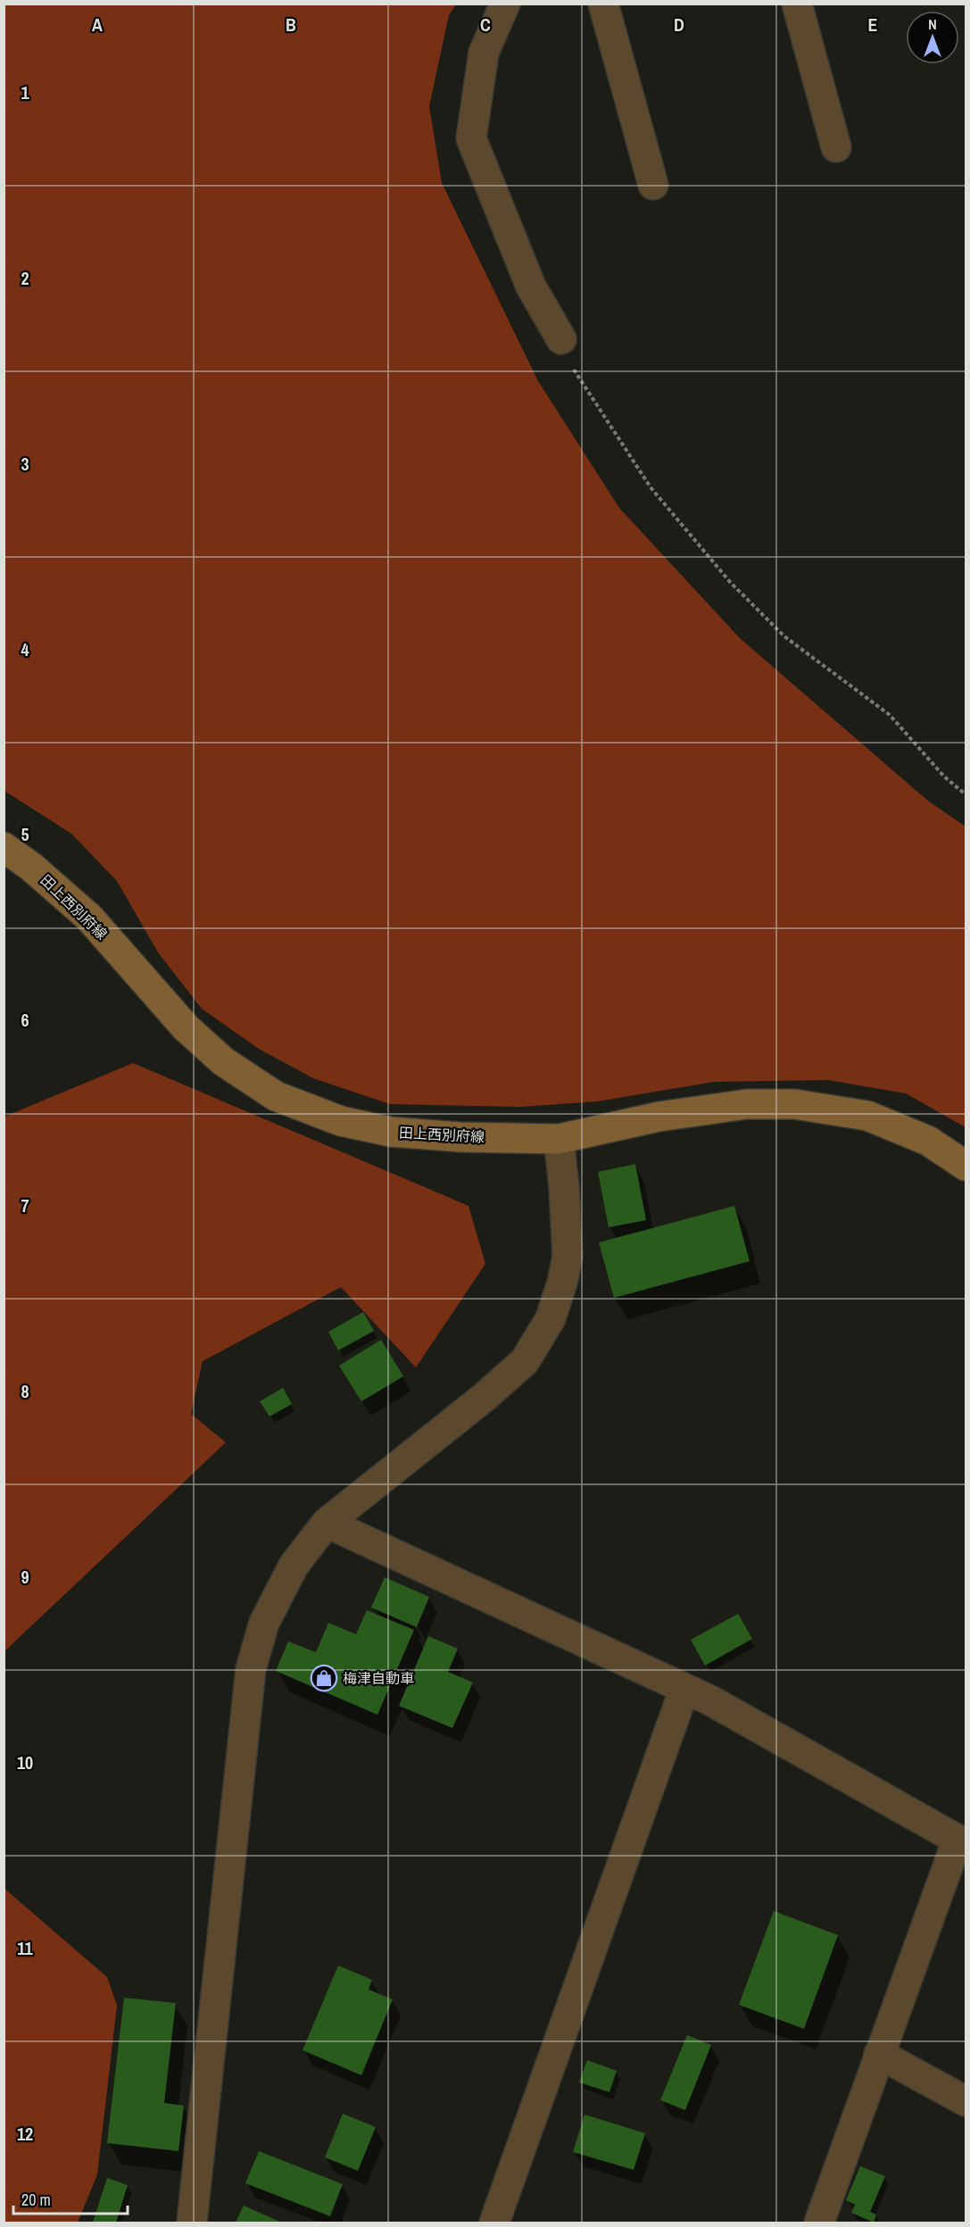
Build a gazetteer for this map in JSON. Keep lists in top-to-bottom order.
{
  "streets": {
    "street": ["田上西別府線"]
  },
  "places": {
    "shop": ["梅津自動車"]
  },
  "scale_bar": "20 m",
  "north": "top",
  "grid": {
    "columns": [
      "A",
      "B",
      "C",
      "D",
      "E"
    ],
    "rows": [
      "1",
      "2",
      "3",
      "4",
      "5",
      "6",
      "7",
      "8",
      "9",
      "10",
      "11",
      "12"
    ]
  }
}
